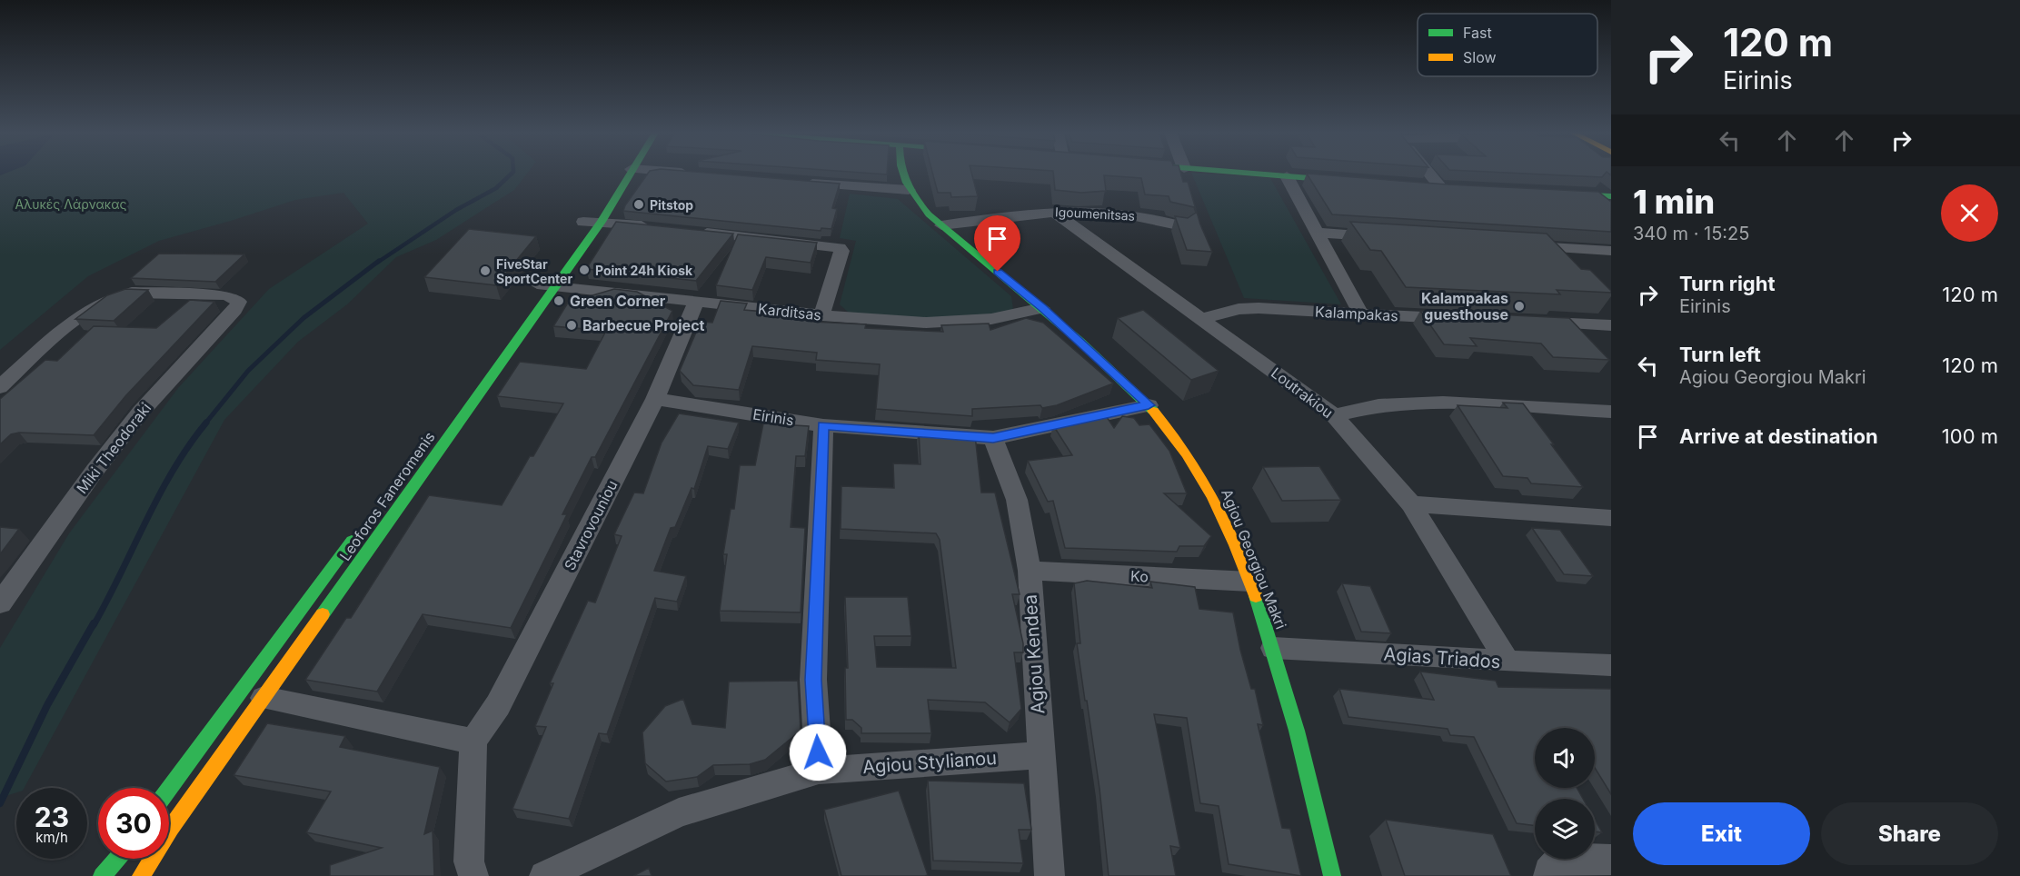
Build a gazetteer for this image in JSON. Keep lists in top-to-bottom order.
{
  "streets": {
    "street": [
      "Igoumenitsas",
      "Karditsas",
      "Kalampakas",
      "Loutrakiou",
      "Eirinis",
      "Miki Theodoraki",
      "Leoforos Faneromenis",
      "Stavrovouniou",
      "Agiou Georgiou Makri",
      "Ko",
      "Agiou Kendea",
      "Agias Triados",
      "Agiou Stylianou"
    ]
  },
  "crossings": [
    ["Igoumenitsas", "Loutrakiou"],
    ["Igoumenitsas", "Agiou Georgiou Makri"],
    ["Karditsas", "Leoforos Faneromenis"],
    ["Karditsas", "Stavrovouniou"],
    ["Karditsas", "Agiou Georgiou Makri"],
    ["Kalampakas", "Loutrakiou"],
    ["Loutrakiou", "Agias Triados"],
    ["Eirinis", "Stavrovouniou"],
    ["Eirinis", "Agiou Georgiou Makri"],
    ["Eirinis", "Agiou Kendea"],
    ["Agiou Georgiou Makri", "Ko"],
    ["Agiou Georgiou Makri", "Agias Triados"],
    ["Ko", "Agiou Kendea"],
    ["Agiou Kendea", "Agiou Stylianou"]
  ],
  "parks": ["Αλυκές Λάρνακας"],
  "places": [
    "Pitstop",
    "Point 24h Kiosk",
    "FiveStar SportCenter",
    "Green Corner",
    "Kalampakas guesthouse",
    "Barbecue Project"
  ],
  "legend": ["Fast", "Slow"],
  "page": {
    "turn": ["120 m", "Eirinis"],
    "heading": ["1 min", "340 m · 15:25"],
    "list": [
      {
        "name": "Turn right",
        "note": "Eirinis",
        "value": "120 m"
      },
      {
        "name": "Turn left",
        "note": "Agiou Georgiou Makri",
        "value": "120 m"
      },
      {
        "name": "Arrive at destination",
        "value": "100 m"
      }
    ],
    "speed": "23 km/h",
    "limit": "30",
    "buttons": ["Exit", "Share"]
  }
}
